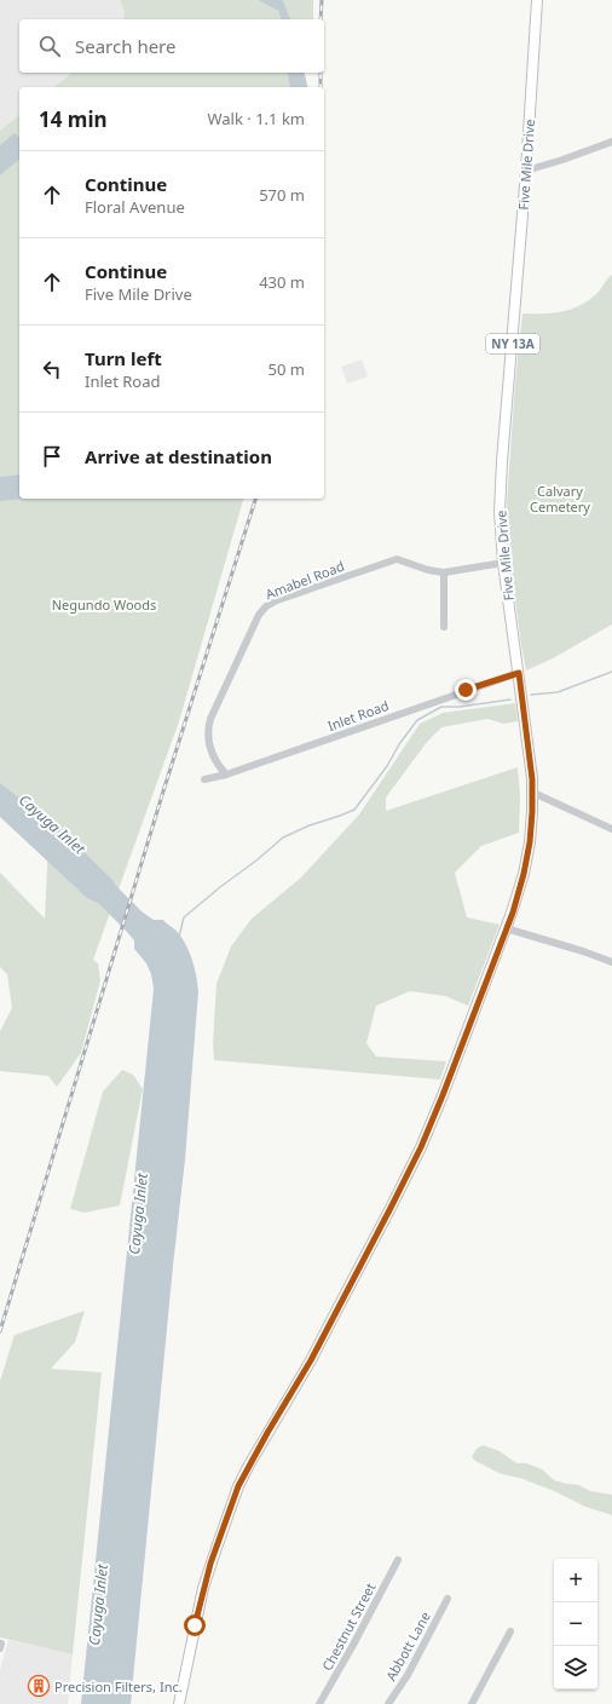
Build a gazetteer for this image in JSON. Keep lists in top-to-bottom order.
{
  "streets": {
    "main road": ["Five Mile Drive", "NY 13A"],
    "street": [
      "Amabel Road",
      "Inlet Road",
      "Chestnut Street",
      "Abbott Lane"
    ]
  },
  "crossings": [
    ["Five Mile Drive", "Amabel Road"],
    ["Five Mile Drive", "Inlet Road"],
    ["Amabel Road", "Inlet Road"]
  ],
  "water": ["Cayuga Inlet"],
  "parks": ["Calvary Cemetery", "Negundo Woods"],
  "places": {
    "building": ["Precision Filters, Inc."]
  },
  "page": {
    "search": "Search here",
    "heading": ["14 min", "Walk · 1.1 km"],
    "list": [
      ["Continue", "Floral Avenue", "570 m"],
      ["Continue", "Five Mile Drive", "430 m"],
      ["Turn left", "Inlet Road", "50 m"],
      "Arrive at destination"
    ],
    "map_buttons": ["+", "−"]
  }
}
